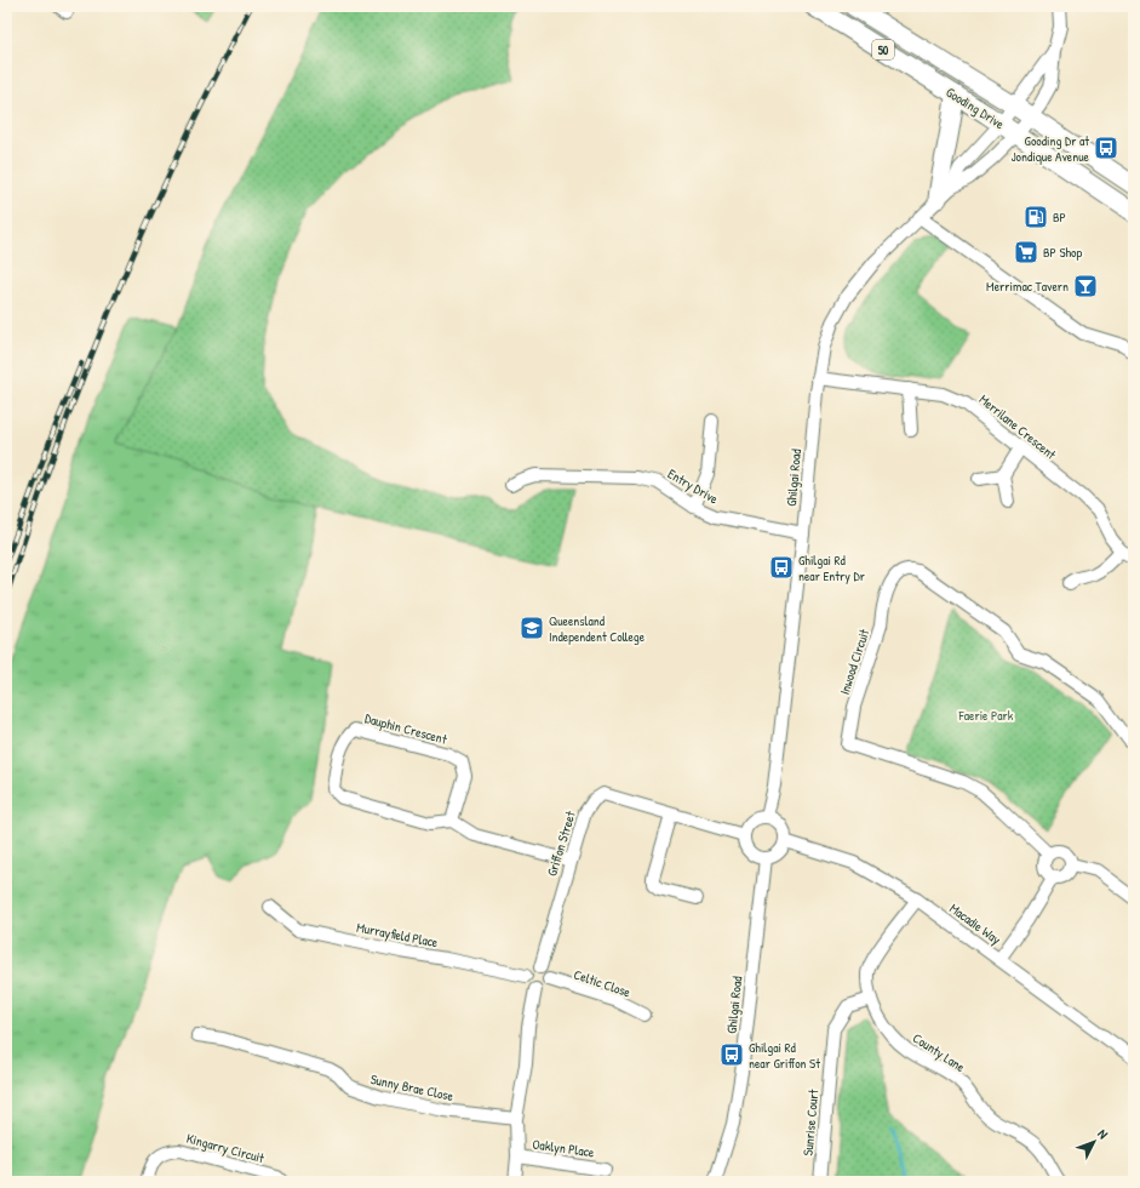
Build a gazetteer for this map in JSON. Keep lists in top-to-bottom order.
{
  "streets": {
    "main road": ["50", "Gooding Drive"],
    "street": [
      "Merrilane Crescent",
      "Ghilgai Road",
      "Entry Drive",
      "Inwood Circuit",
      "Dauphin Crescent",
      "Griffon Street",
      "Macadie Way",
      "Murrayfield Place",
      "Celtic Close",
      "County Lane",
      "Sunny Brae Close",
      "Sunrise Court",
      "Kingarry Circuit",
      "Oaklyn Place"
    ]
  },
  "crossings": [
    ["Gooding Drive", "Ghilgai Road"],
    ["Merrilane Crescent", "Ghilgai Road"],
    ["Ghilgai Road", "Entry Drive"],
    ["Ghilgai Road", "Griffon Street"],
    ["Ghilgai Road", "Macadie Way"],
    ["Griffon Street", "Macadie Way"],
    ["Griffon Street", "Murrayfield Place"],
    ["Griffon Street", "Celtic Close"],
    ["Macadie Way", "County Lane"],
    ["Murrayfield Place", "Celtic Close"],
    ["County Lane", "Sunrise Court"]
  ],
  "parks": ["Faerie Park"],
  "places": {
    "bus stop": ["Gooding Dr at Jondique Avenue", "Ghilgai Rd near Entry Dr", "Ghilgai Rd near Griffon St"],
    "fuel station": ["BP"],
    "supermarket": ["BP Shop"],
    "bar": ["Merrimac Tavern"],
    "school or university": ["Queensland Independent College"]
  },
  "north": "top right"
}
